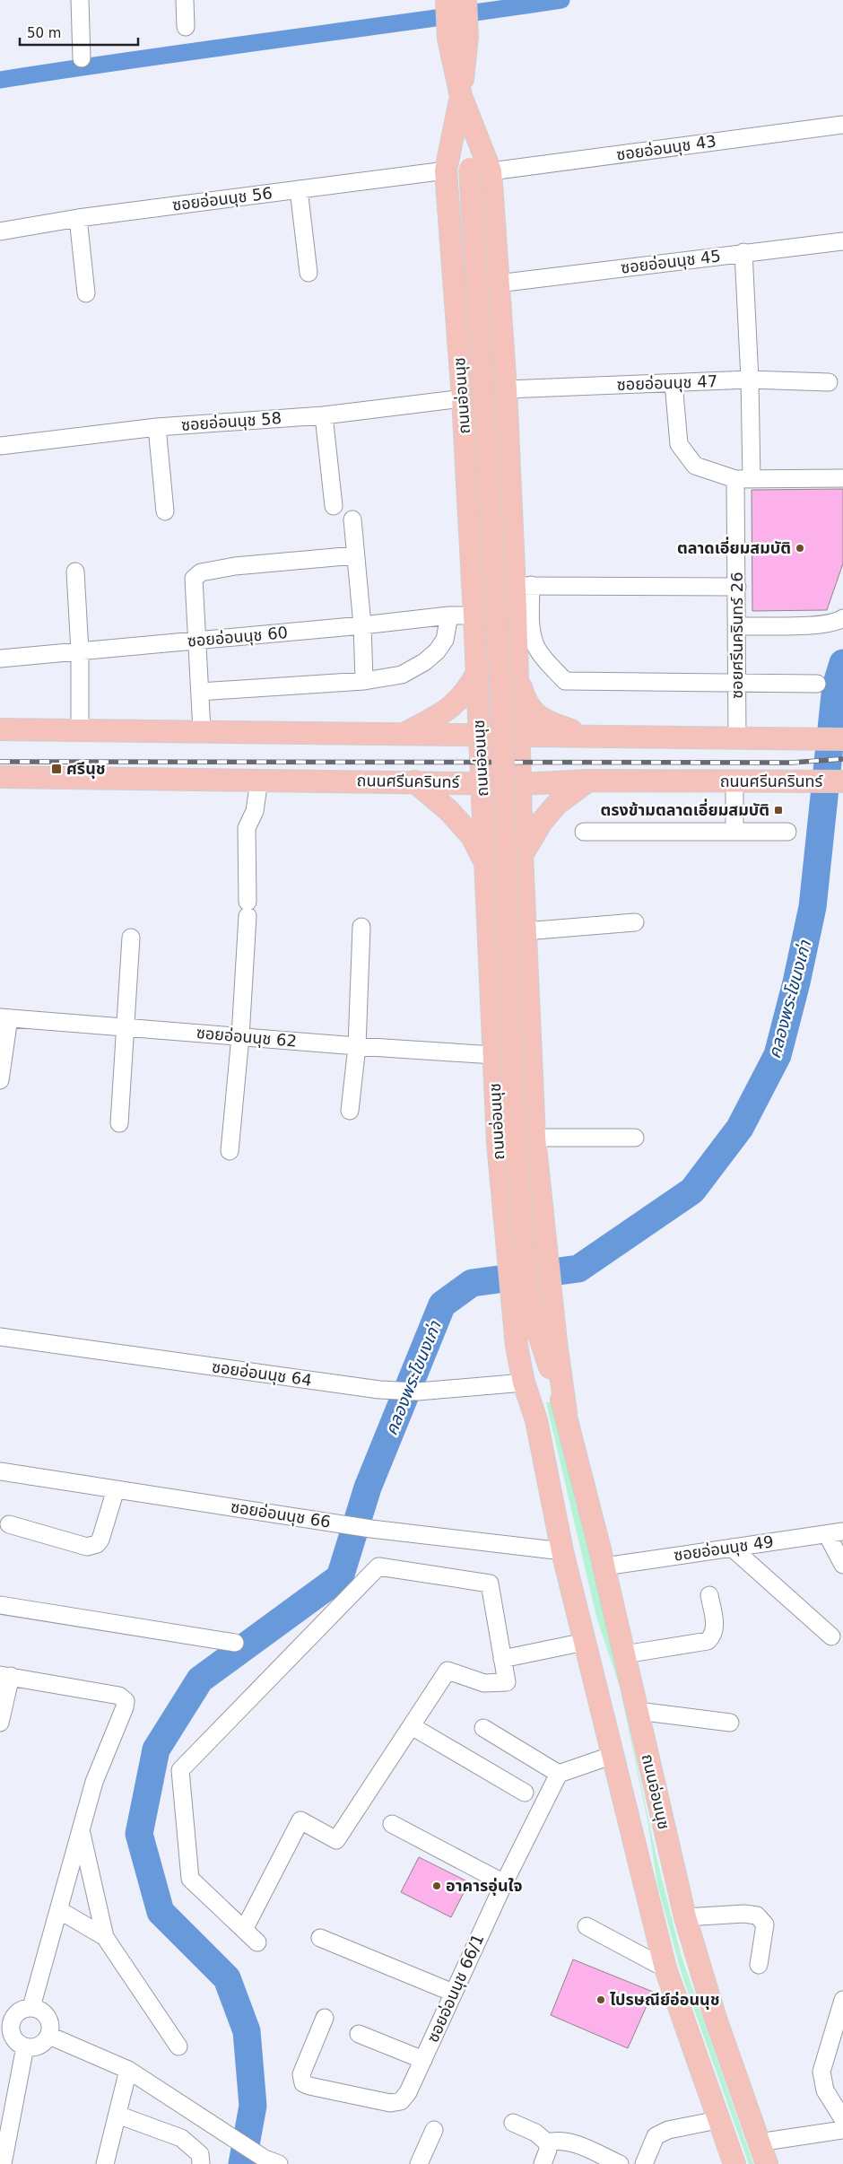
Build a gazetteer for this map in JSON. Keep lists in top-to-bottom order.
{
  "streets": {
    "main road": ["ถนนอ่อนนุช", "ถนนศรีนครินทร์"],
    "street": [
      "ซอยอ่อนนุช 43",
      "ซอยอ่อนนุช 56",
      "ซอยอ่อนนุช 45",
      "ซอยอ่อนนุช 47",
      "ซอยอ่อนนุช 58",
      "ซอยศรีนครินทร์ 26",
      "ซอยอ่อนนุช 60",
      "ซอยอ่อนนุช 62",
      "ซอยอ่อนนุช 64",
      "ซอยอ่อนนุช 66",
      "ซอยอ่อนนุช 49",
      "ซอยอ่อนนุช 66/1"
    ]
  },
  "crossings": [
    ["ซอยอ่อนนุช 43", "ถนนอ่อนนุช"],
    ["ซอยอ่อนนุช 56", "ถนนอ่อนนุช"],
    ["ซอยอ่อนนุช 45", "ถนนอ่อนนุช"],
    ["ซอยอ่อนนุช 45", "ซอยศรีนครินทร์ 26"],
    ["ซอยอ่อนนุช 47", "ถนนอ่อนนุช"],
    ["ซอยอ่อนนุช 47", "ซอยศรีนครินทร์ 26"],
    ["ถนนอ่อนนุช", "ซอยอ่อนนุช 58"],
    ["ถนนอ่อนนุช", "ซอยอ่อนนุช 60"],
    ["ถนนอ่อนนุช", "ถนนศรีนครินทร์"],
    ["ถนนอ่อนนุช", "ซอยอ่อนนุช 62"],
    ["ถนนอ่อนนุช", "ซอยอ่อนนุช 64"],
    ["ถนนอ่อนนุช", "ซอยอ่อนนุช 66"],
    ["ถนนอ่อนนุช", "ซอยอ่อนนุช 49"]
  ],
  "water": ["คลองพระโขนงเก่า"],
  "places": {
    "other": ["ตลาดเอี่ยมสมบัติ", "อาคารอุ่นใจ", "ไปรษณีย์อ่อนนุช"],
    "transit": ["ศรีนุช", "ตรงข้ามตลาดเอี่ยมสมบัติ"]
  },
  "scale_bar": "50 m"
}
